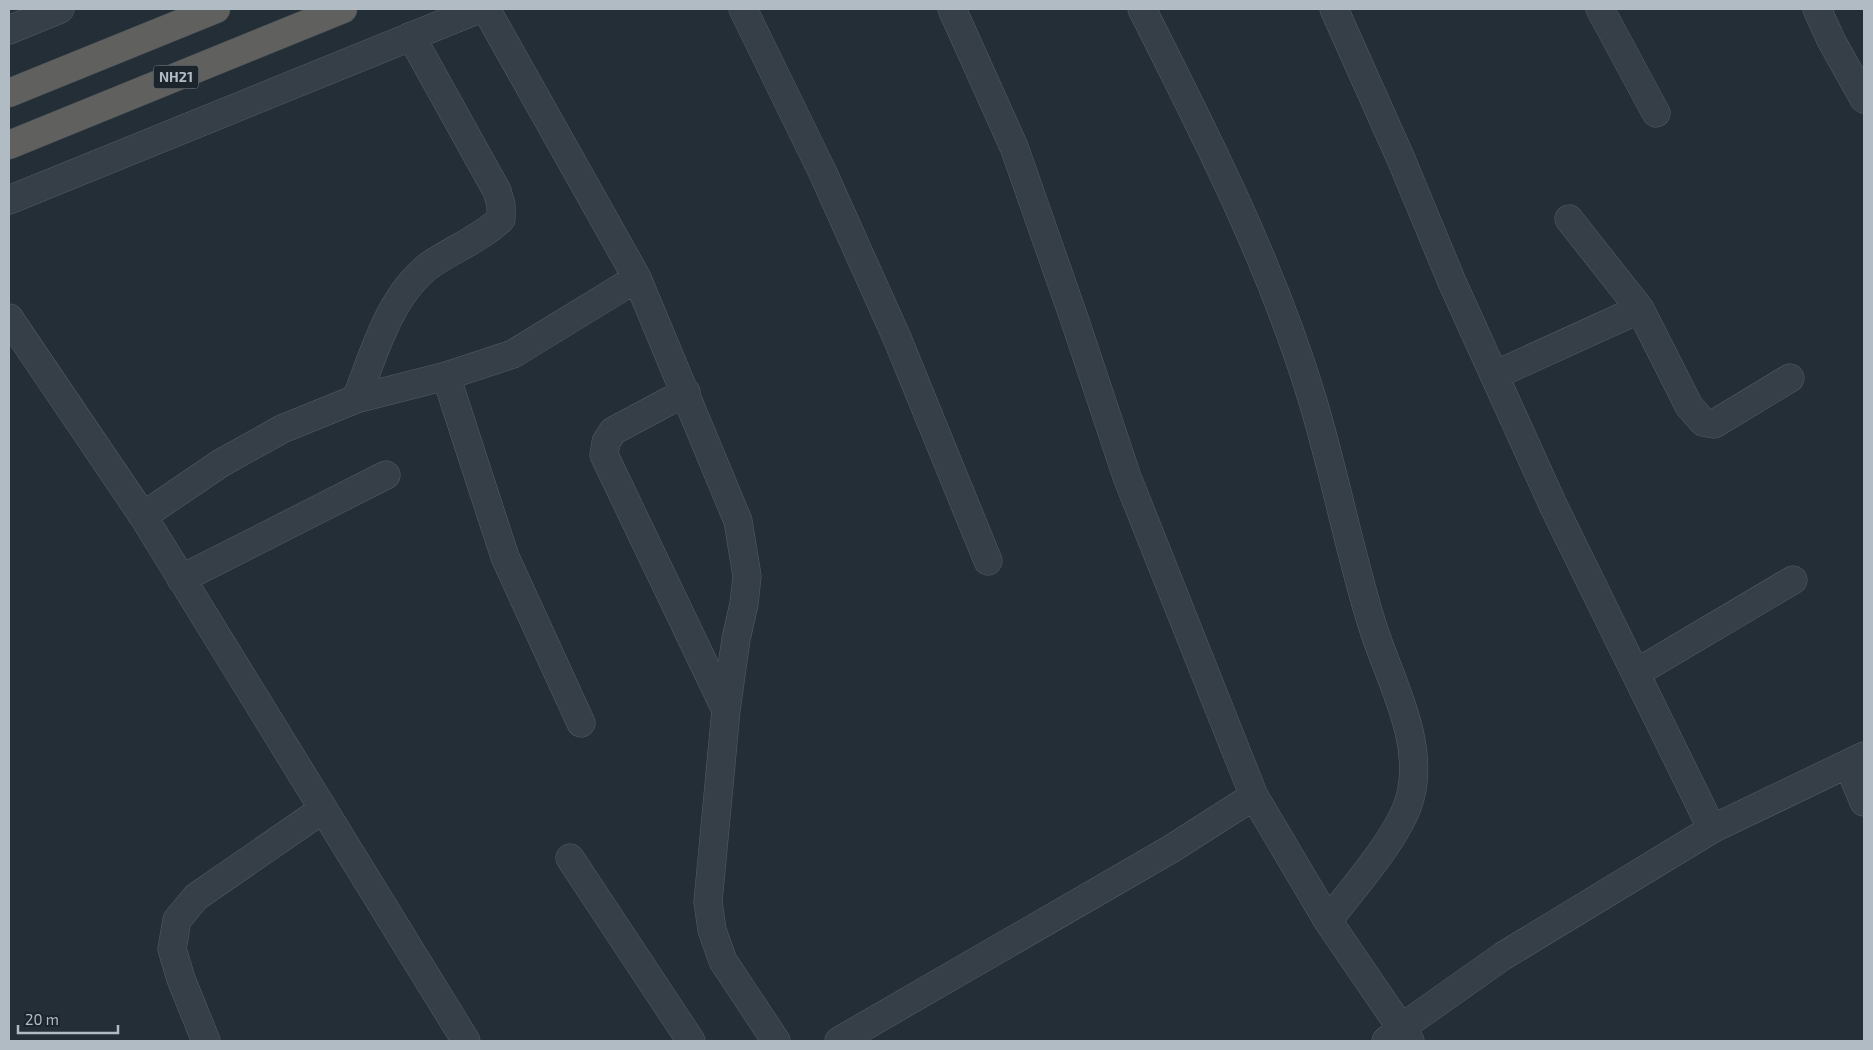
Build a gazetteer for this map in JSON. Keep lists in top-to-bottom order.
{
  "streets": {
    "highway": ["NH21"]
  },
  "scale_bar": "20 m"
}
